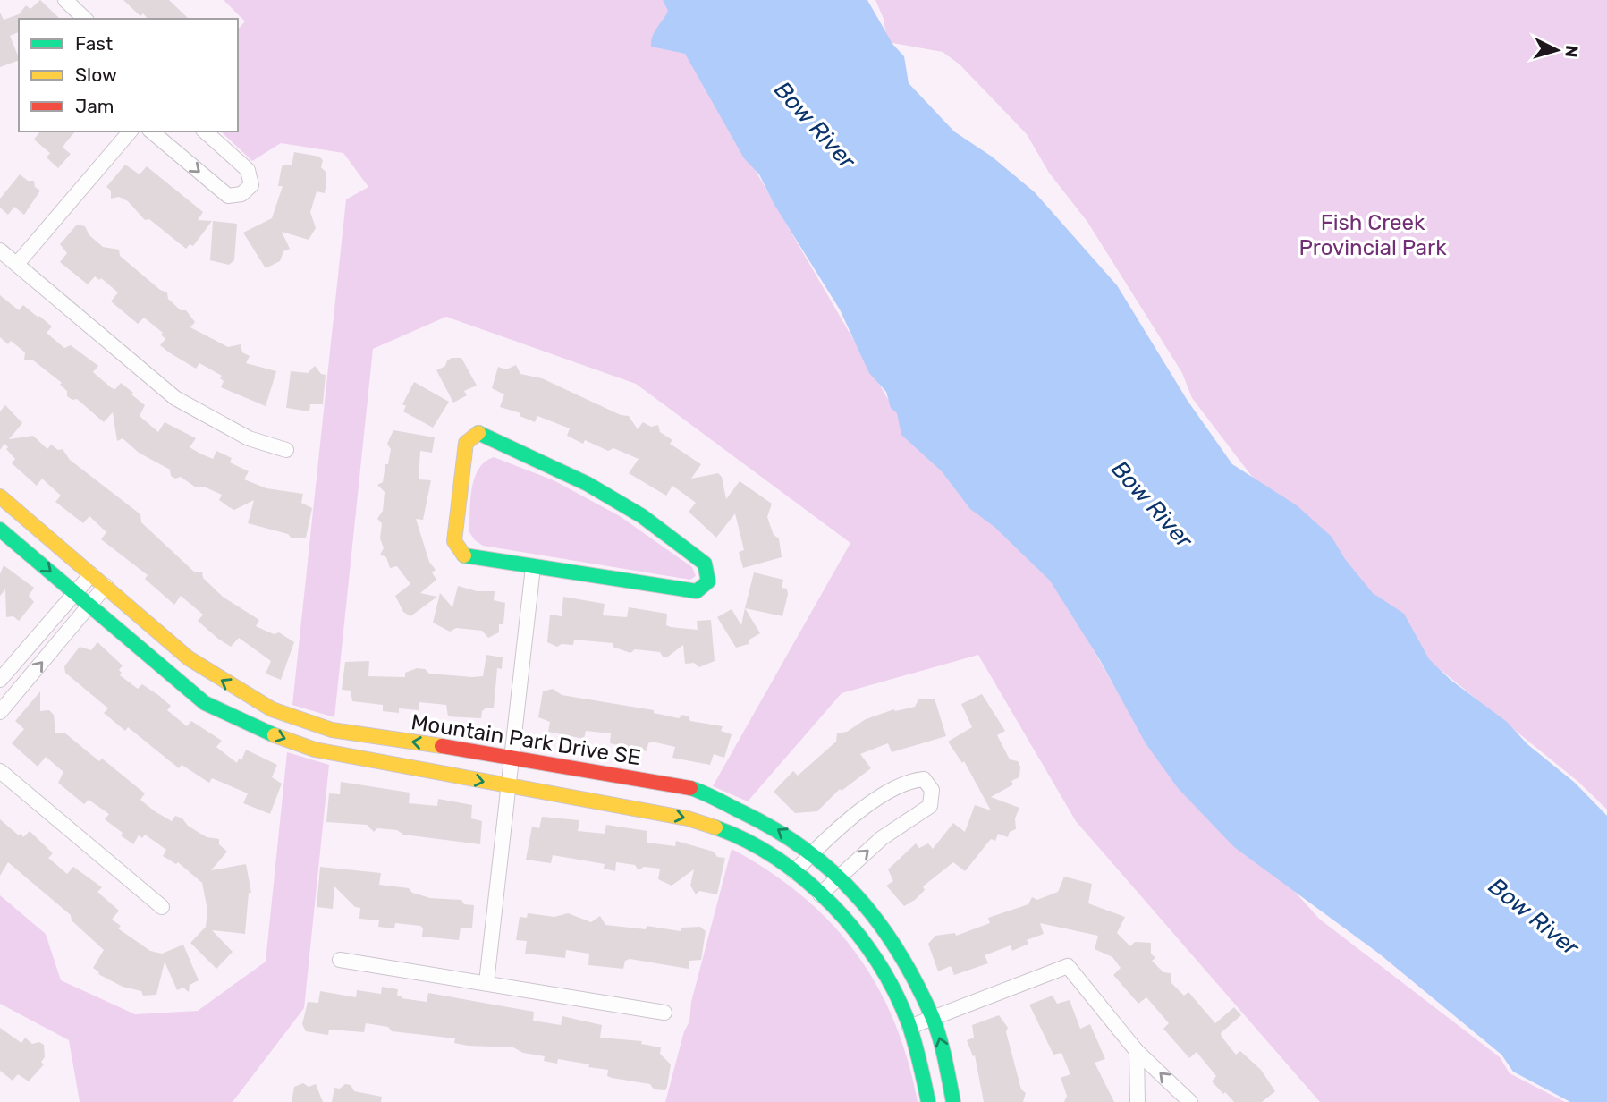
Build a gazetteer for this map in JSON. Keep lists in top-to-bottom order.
{
  "streets": {
    "street": ["Mountain Park Drive SE"]
  },
  "water": ["Bow River"],
  "parks": ["Fish Creek Provincial Park"],
  "legend": ["Fast", "Slow", "Jam"],
  "north": "right"
}
